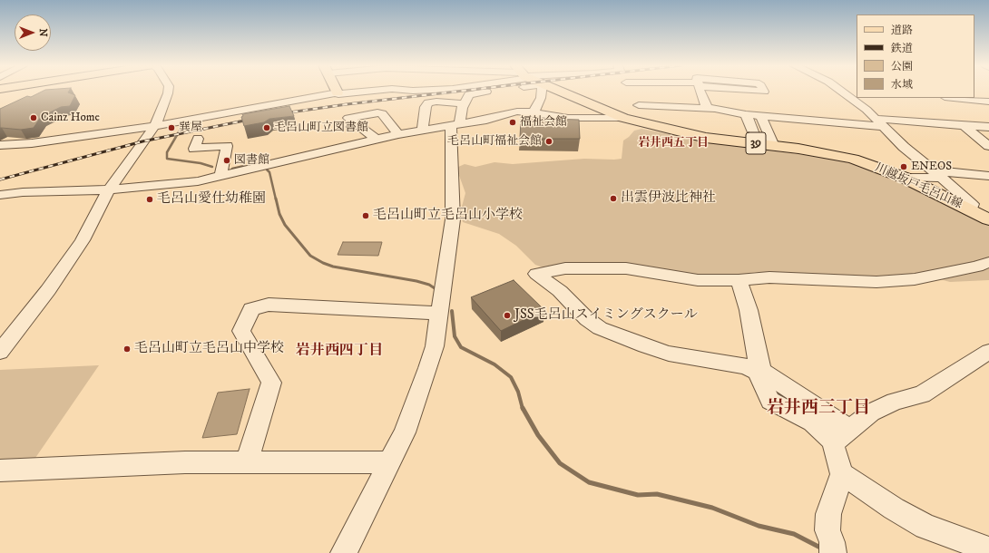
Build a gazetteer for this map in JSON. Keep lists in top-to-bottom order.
{
  "streets": {
    "main road": ["39", "川越坂戸毛呂山線"]
  },
  "districts": ["岩井西五丁目", "岩井西四丁目", "岩井西三丁目"],
  "places": [
    "Cainz Home",
    "福祉会館",
    "巽屋",
    "毛呂山町立図書館",
    "毛呂山町福祉会館",
    "図書館",
    "ENEOS",
    "出雲伊波比神社",
    "毛呂山愛仕幼稚園",
    "毛呂山町立毛呂山小学校",
    "JSS毛呂山スイミングスクール",
    "毛呂山町立毛呂山中学校"
  ],
  "legend": [
    "道路",
    "鉄道",
    "公園",
    "水域"
  ],
  "north": "right"
}
